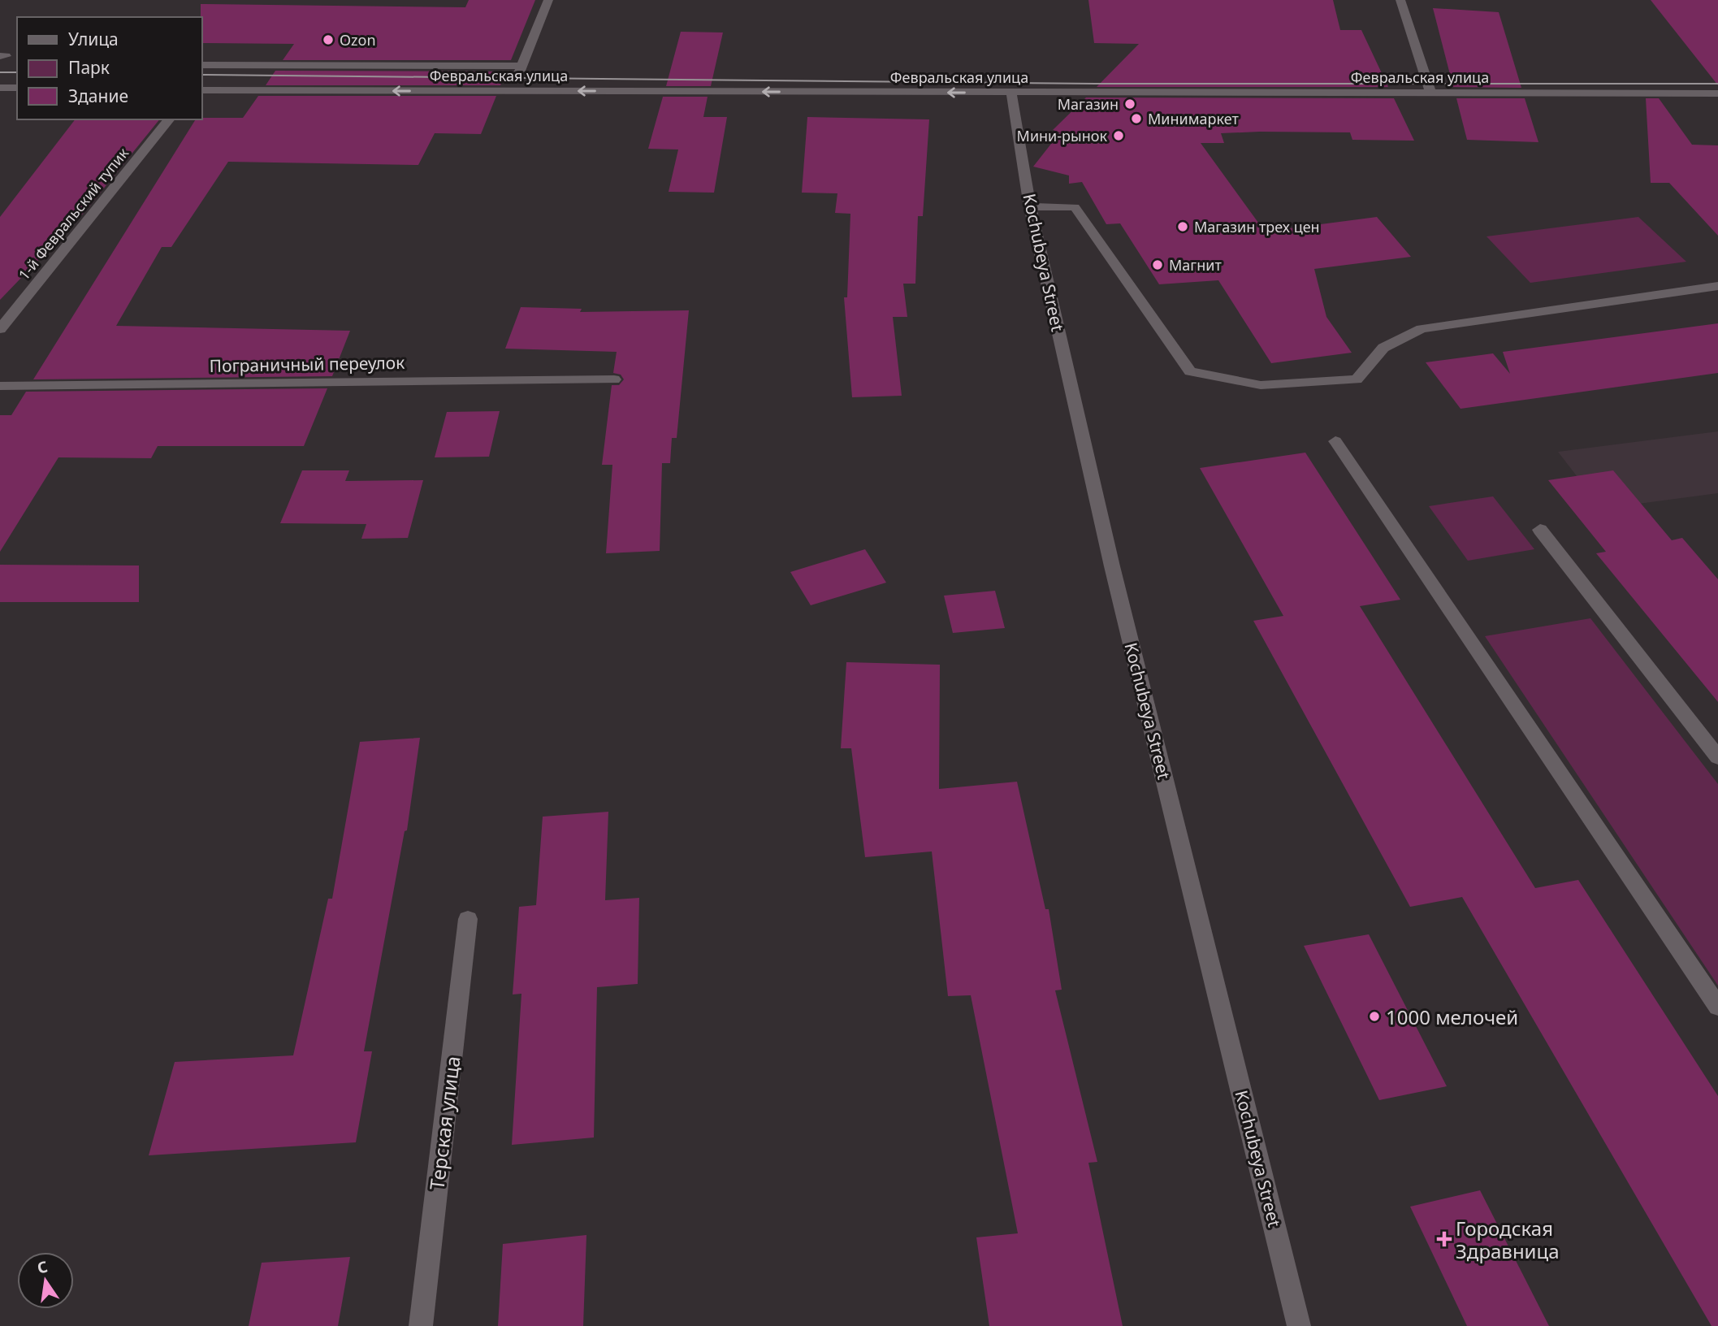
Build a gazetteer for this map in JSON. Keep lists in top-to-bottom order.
{
  "streets": {
    "street": [
      "Февральская улица",
      "1-й Февральский тупик",
      "Kochubeya Street",
      "Пограничный переулок",
      "Терская улица"
    ]
  },
  "crossings": [
    ["Февральская улица", "Kochubeya Street"]
  ],
  "places": {
    "other": [
      "Ozon",
      "Магазин",
      "Минимаркет",
      "Мини-рынок",
      "Магазин трех цен",
      "Магнит",
      "1000 мелочей"
    ],
    "health": ["Городская Здравница"]
  },
  "legend": ["Улица", "Парк", "Здание"],
  "north": "top"
}
